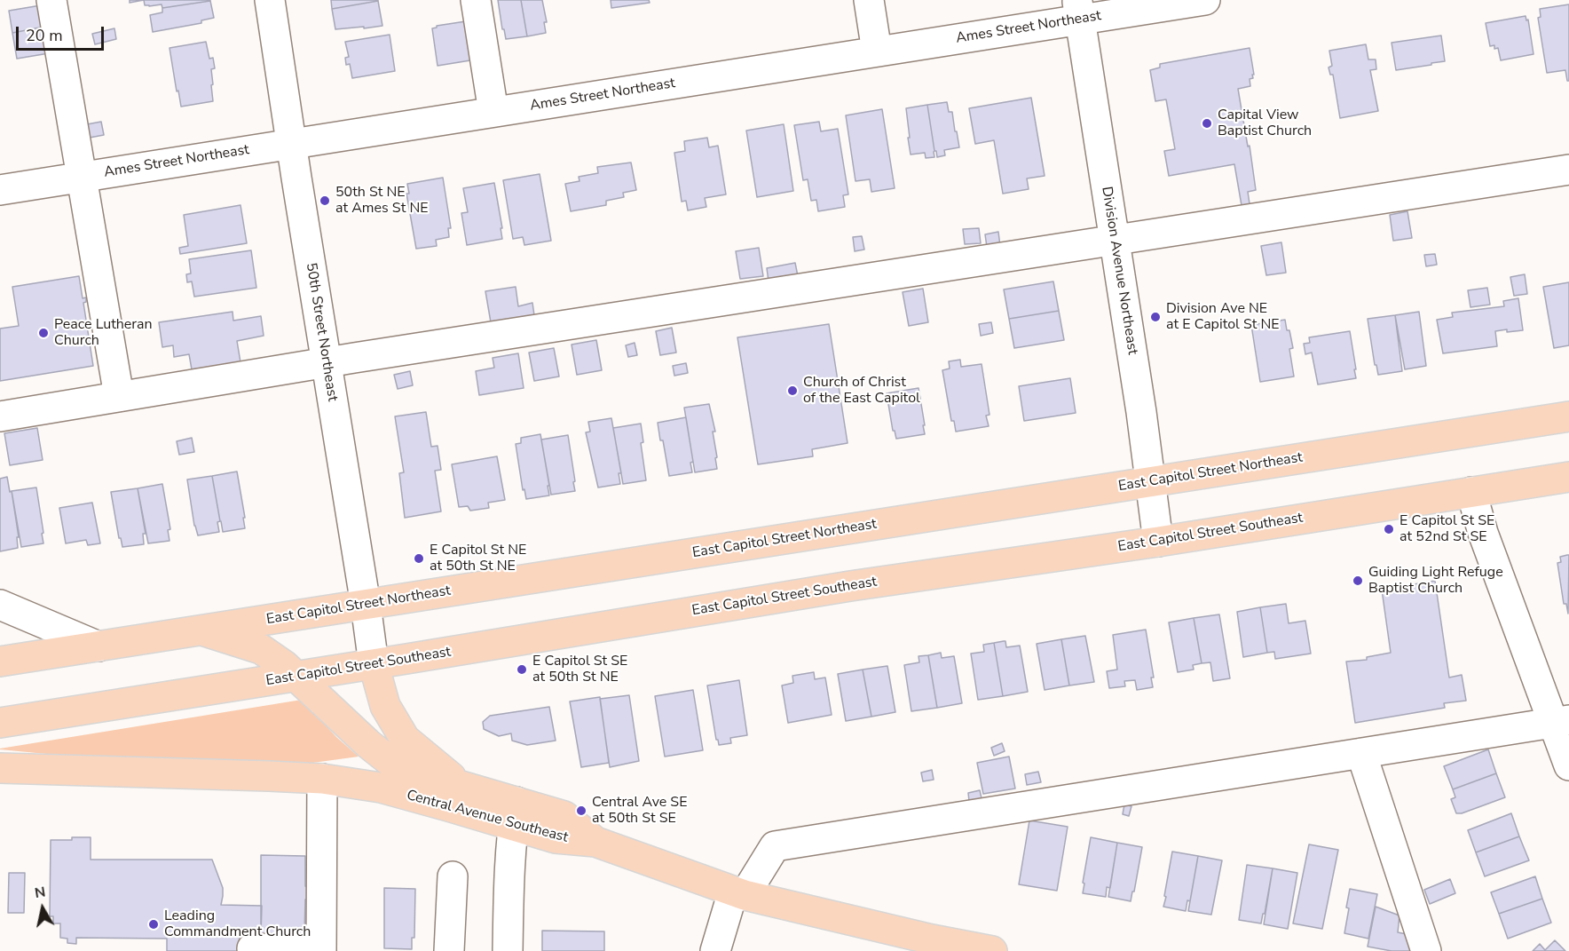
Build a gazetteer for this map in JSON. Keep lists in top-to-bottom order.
{
  "streets": {
    "main road": ["East Capitol Street Northeast", "East Capitol Street Southeast", "Central Avenue Southeast"],
    "street": ["Ames Street Northeast", "Division Avenue Northeast", "50th Street Northeast"]
  },
  "crossings": [
    ["Ames Street Northeast", "Division Avenue Northeast"],
    ["Ames Street Northeast", "50th Street Northeast"],
    ["Division Avenue Northeast", "East Capitol Street Northeast"],
    ["Division Avenue Northeast", "East Capitol Street Southeast"],
    ["50th Street Northeast", "East Capitol Street Northeast"],
    ["50th Street Northeast", "East Capitol Street Southeast"]
  ],
  "places": [
    "Capital View Baptist Church",
    "50th St NE at Ames St NE",
    "Division Ave NE at E Capitol St NE",
    "Peace Lutheran Church",
    "Church of Christ of the East Capitol",
    "E Capitol St SE at 52nd St SE",
    "E Capitol St NE at 50th St NE",
    "Guiding Light Refuge Baptist Church",
    "E Capitol St SE at 50th St NE",
    "Central Ave SE at 50th St SE",
    "Leading Commandment Church"
  ],
  "scale_bar": "20 m",
  "north": "top"
}
